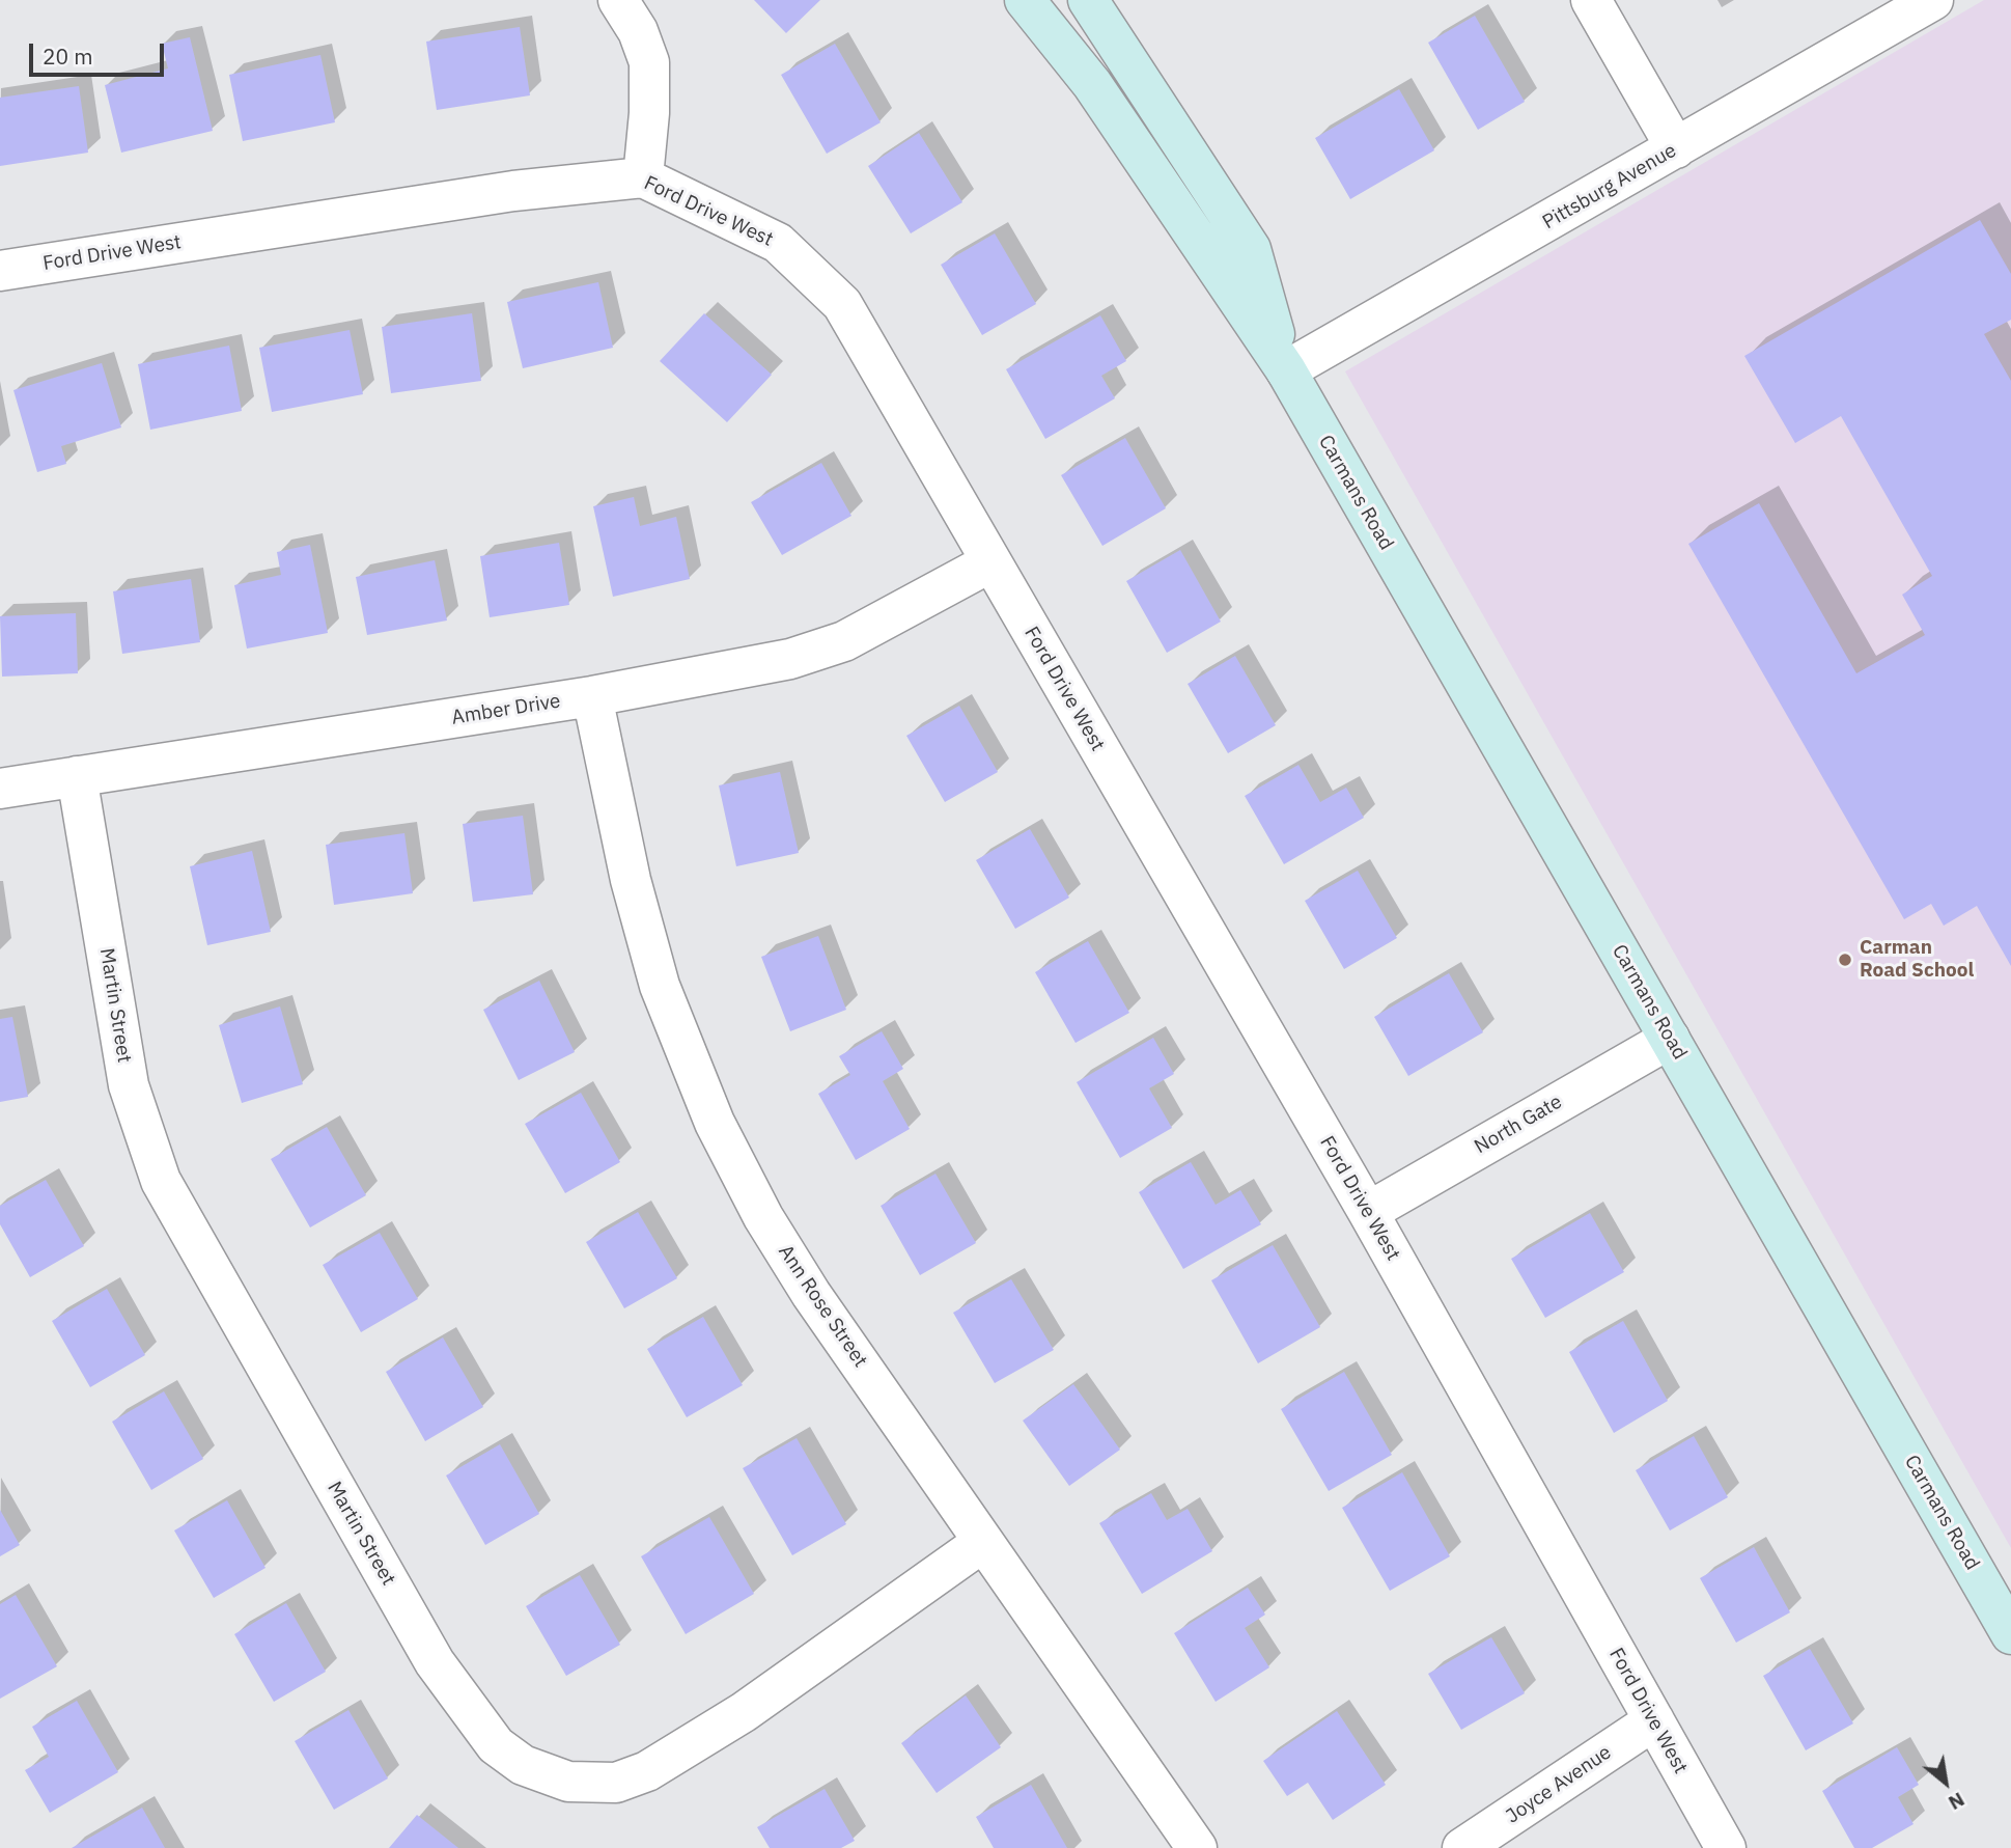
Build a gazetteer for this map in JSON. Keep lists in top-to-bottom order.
{
  "streets": {
    "street": [
      "Pittsburg Avenue",
      "Ford Drive West",
      "Carmans Road",
      "Amber Drive",
      "Martin Street",
      "North Gate",
      "Ann Rose Street",
      "Joyce Avenue"
    ]
  },
  "crossings": [
    ["Pittsburg Avenue", "Carmans Road"],
    ["Ford Drive West", "Amber Drive"],
    ["Ford Drive West", "North Gate"],
    ["Ford Drive West", "Joyce Avenue"],
    ["Carmans Road", "North Gate"],
    ["Amber Drive", "Martin Street"],
    ["Amber Drive", "Ann Rose Street"],
    ["Martin Street", "Ann Rose Street"]
  ],
  "places": ["Carman Road School"],
  "scale_bar": "20 m",
  "north": "bottom right"
}
